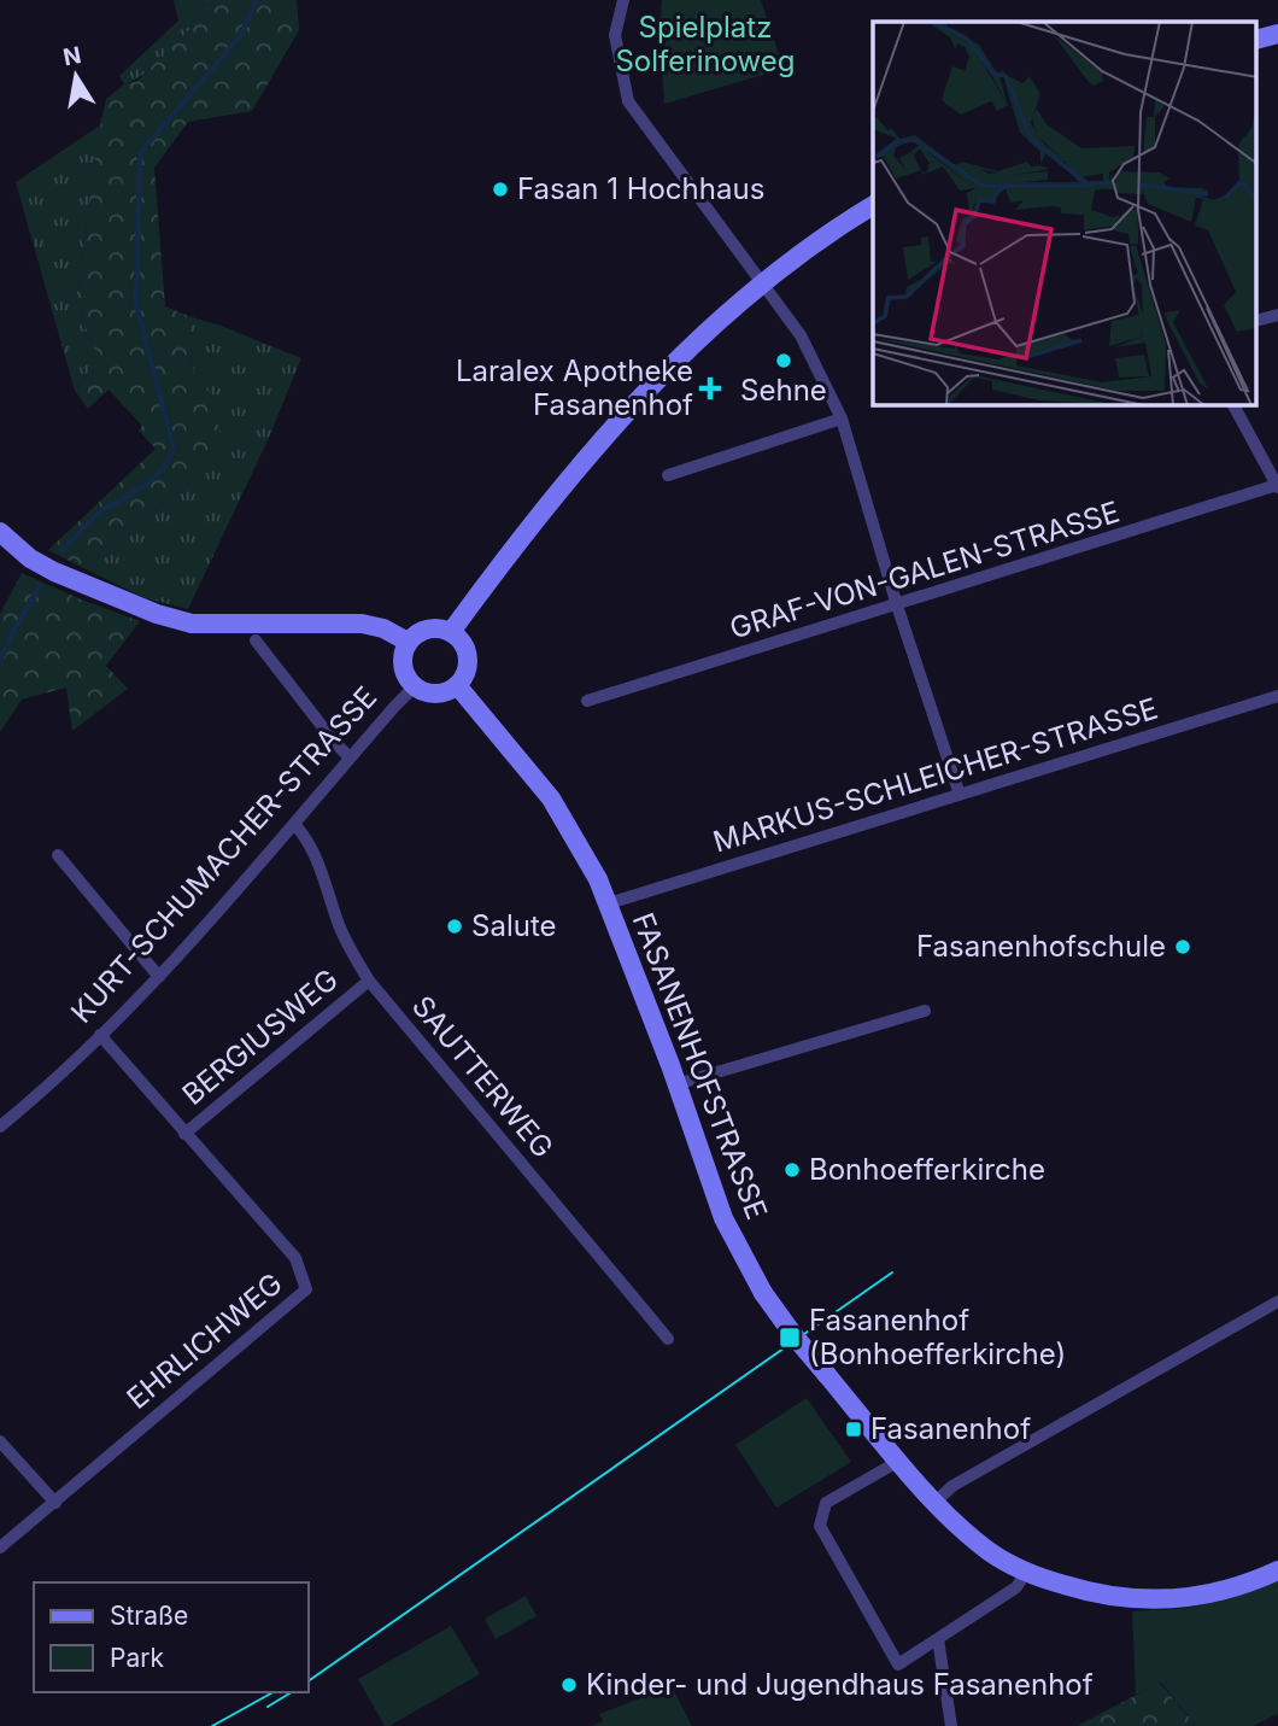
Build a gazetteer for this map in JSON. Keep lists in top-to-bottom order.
{
  "streets": {
    "street": [
      "GRAF-VON-GALEN-STRASSE",
      "MARKUS-SCHLEICHER-STRASSE",
      "KURT-SCHUMACHER-STRASSE",
      "BERGIUSWEG",
      "FASANENHOFSTRASSE",
      "SAUTTERWEG",
      "EHRLICHWEG"
    ]
  },
  "crossings": [
    ["MARKUS-SCHLEICHER-STRASSE", "FASANENHOFSTRASSE"],
    ["KURT-SCHUMACHER-STRASSE", "FASANENHOFSTRASSE"],
    ["KURT-SCHUMACHER-STRASSE", "SAUTTERWEG"],
    ["KURT-SCHUMACHER-STRASSE", "EHRLICHWEG"],
    ["BERGIUSWEG", "SAUTTERWEG"],
    ["BERGIUSWEG", "EHRLICHWEG"]
  ],
  "parks": ["Spielplatz Solferinoweg"],
  "places": {
    "other": [
      "Fasan 1 Hochhaus",
      "Sehne",
      "Salute",
      "Fasanenhofschule",
      "Bonhoefferkirche",
      "Kinder- und Jugendhaus Fasanenhof"
    ],
    "health": ["Laralex Apotheke Fasanenhof"],
    "transit": ["Fasanenhof (Bonhoefferkirche)", "Fasanenhof"]
  },
  "legend": ["Straße", "Park"],
  "north": "top"
}
